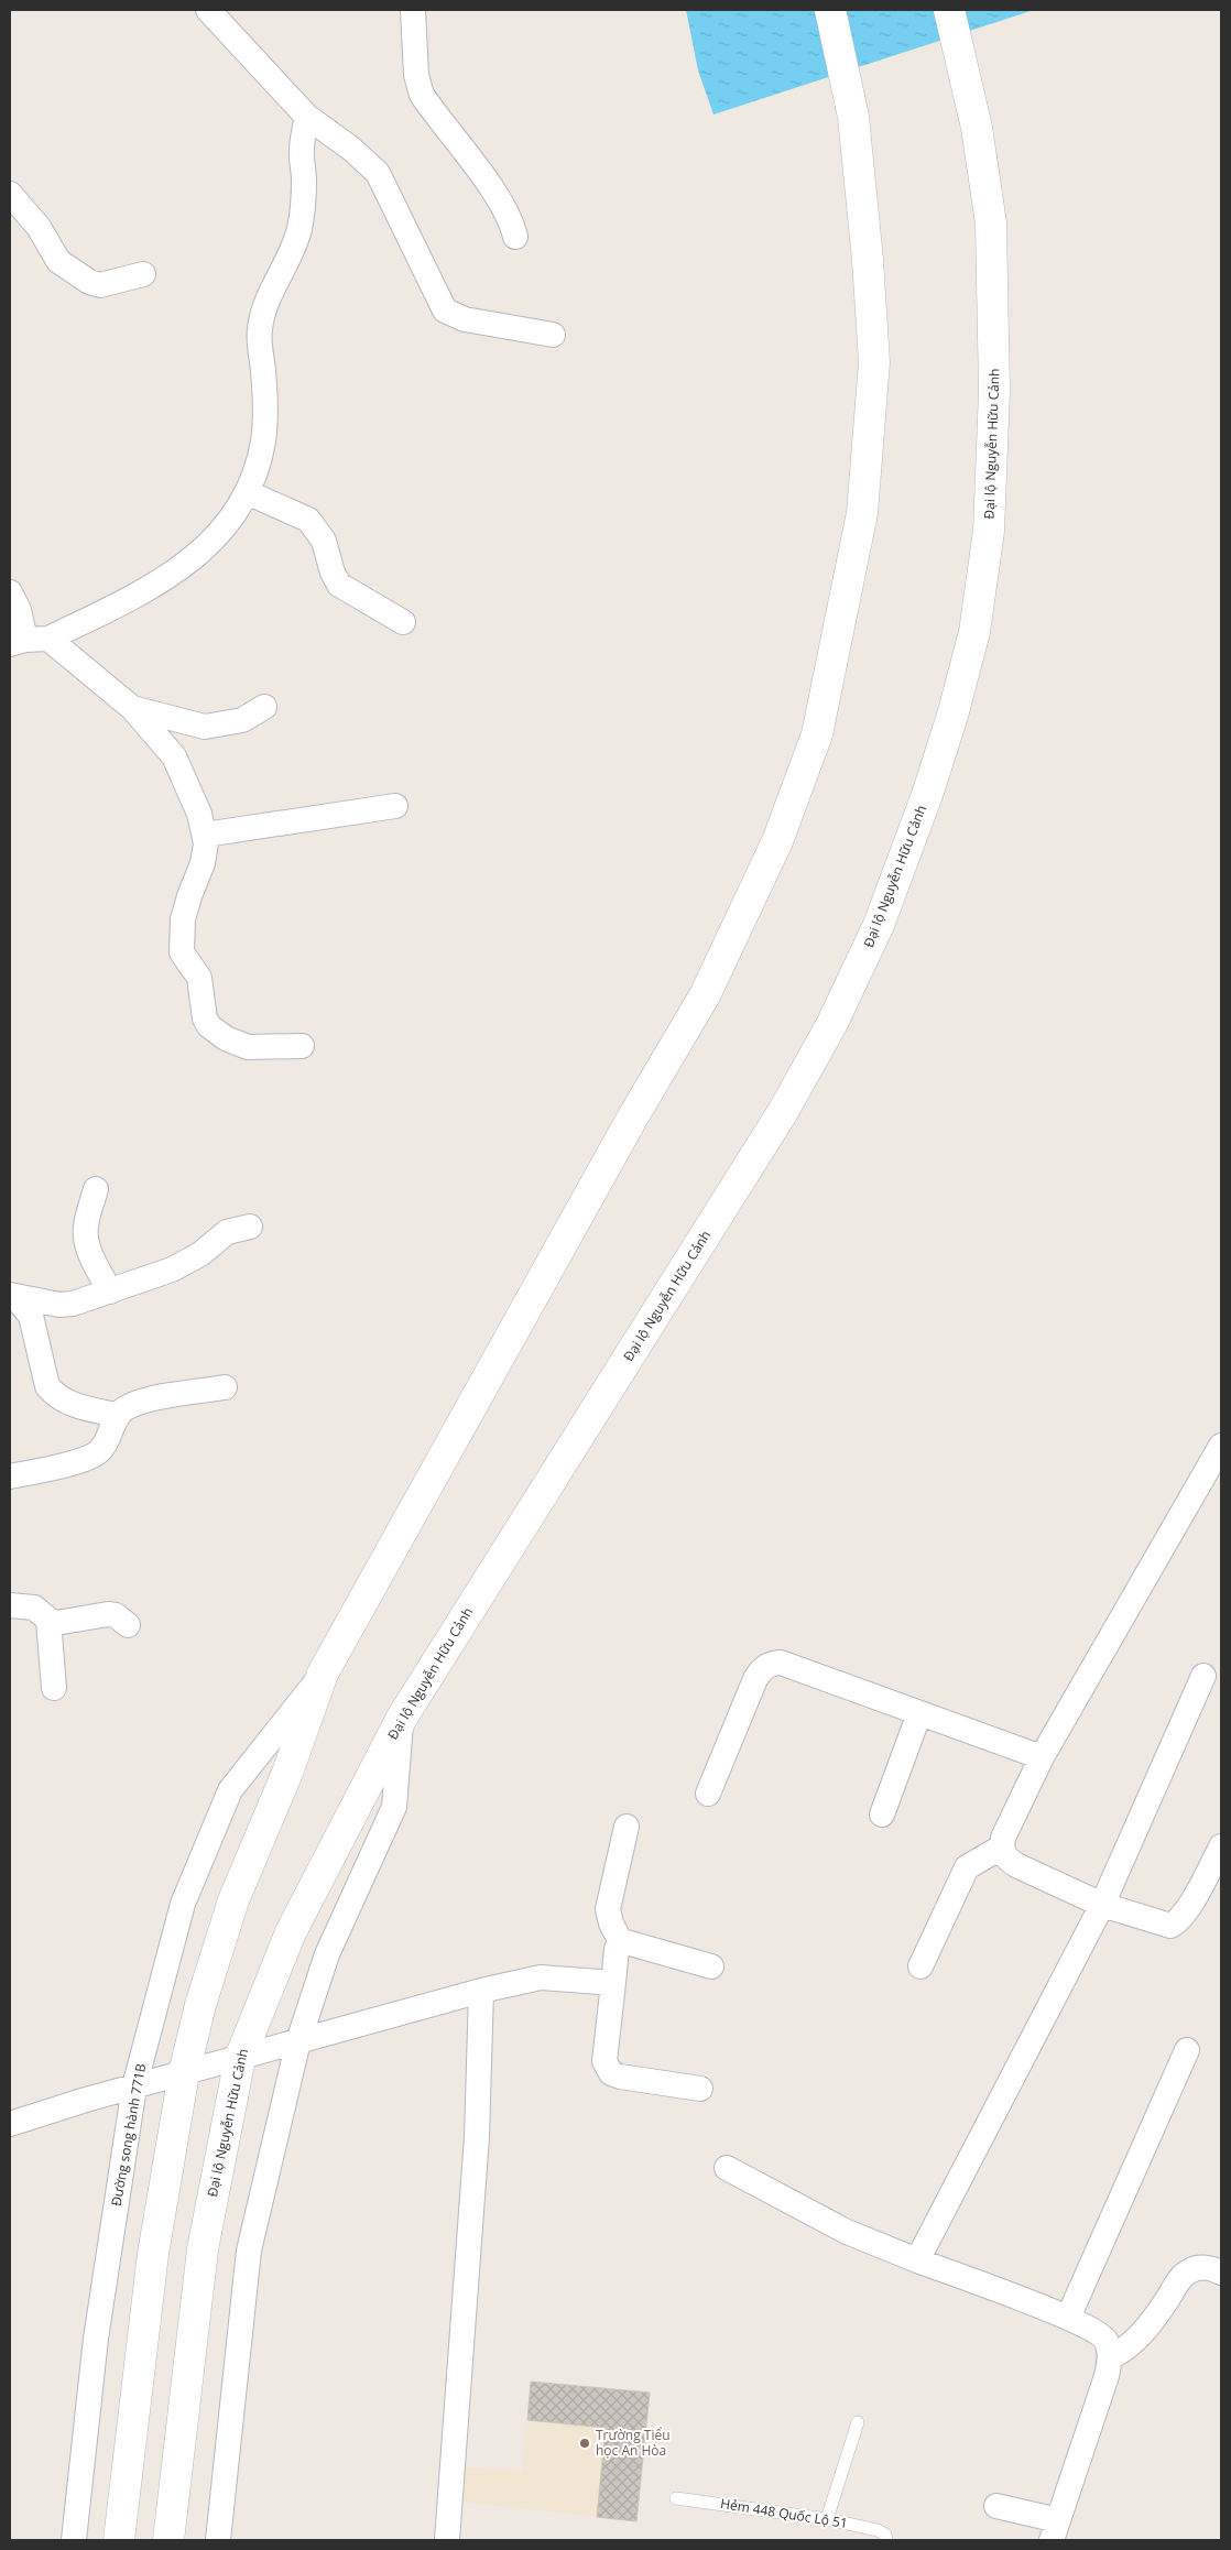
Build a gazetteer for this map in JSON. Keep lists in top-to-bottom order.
{
  "streets": {
    "main road": ["Đại lộ Nguyễn Hữu Cảnh"],
    "street": ["Đường song hành 771B"],
    "lane": ["Hẻm 448 Quốc Lộ 51"]
  },
  "places": ["Trường Tiểu học An Hòa"]
}
